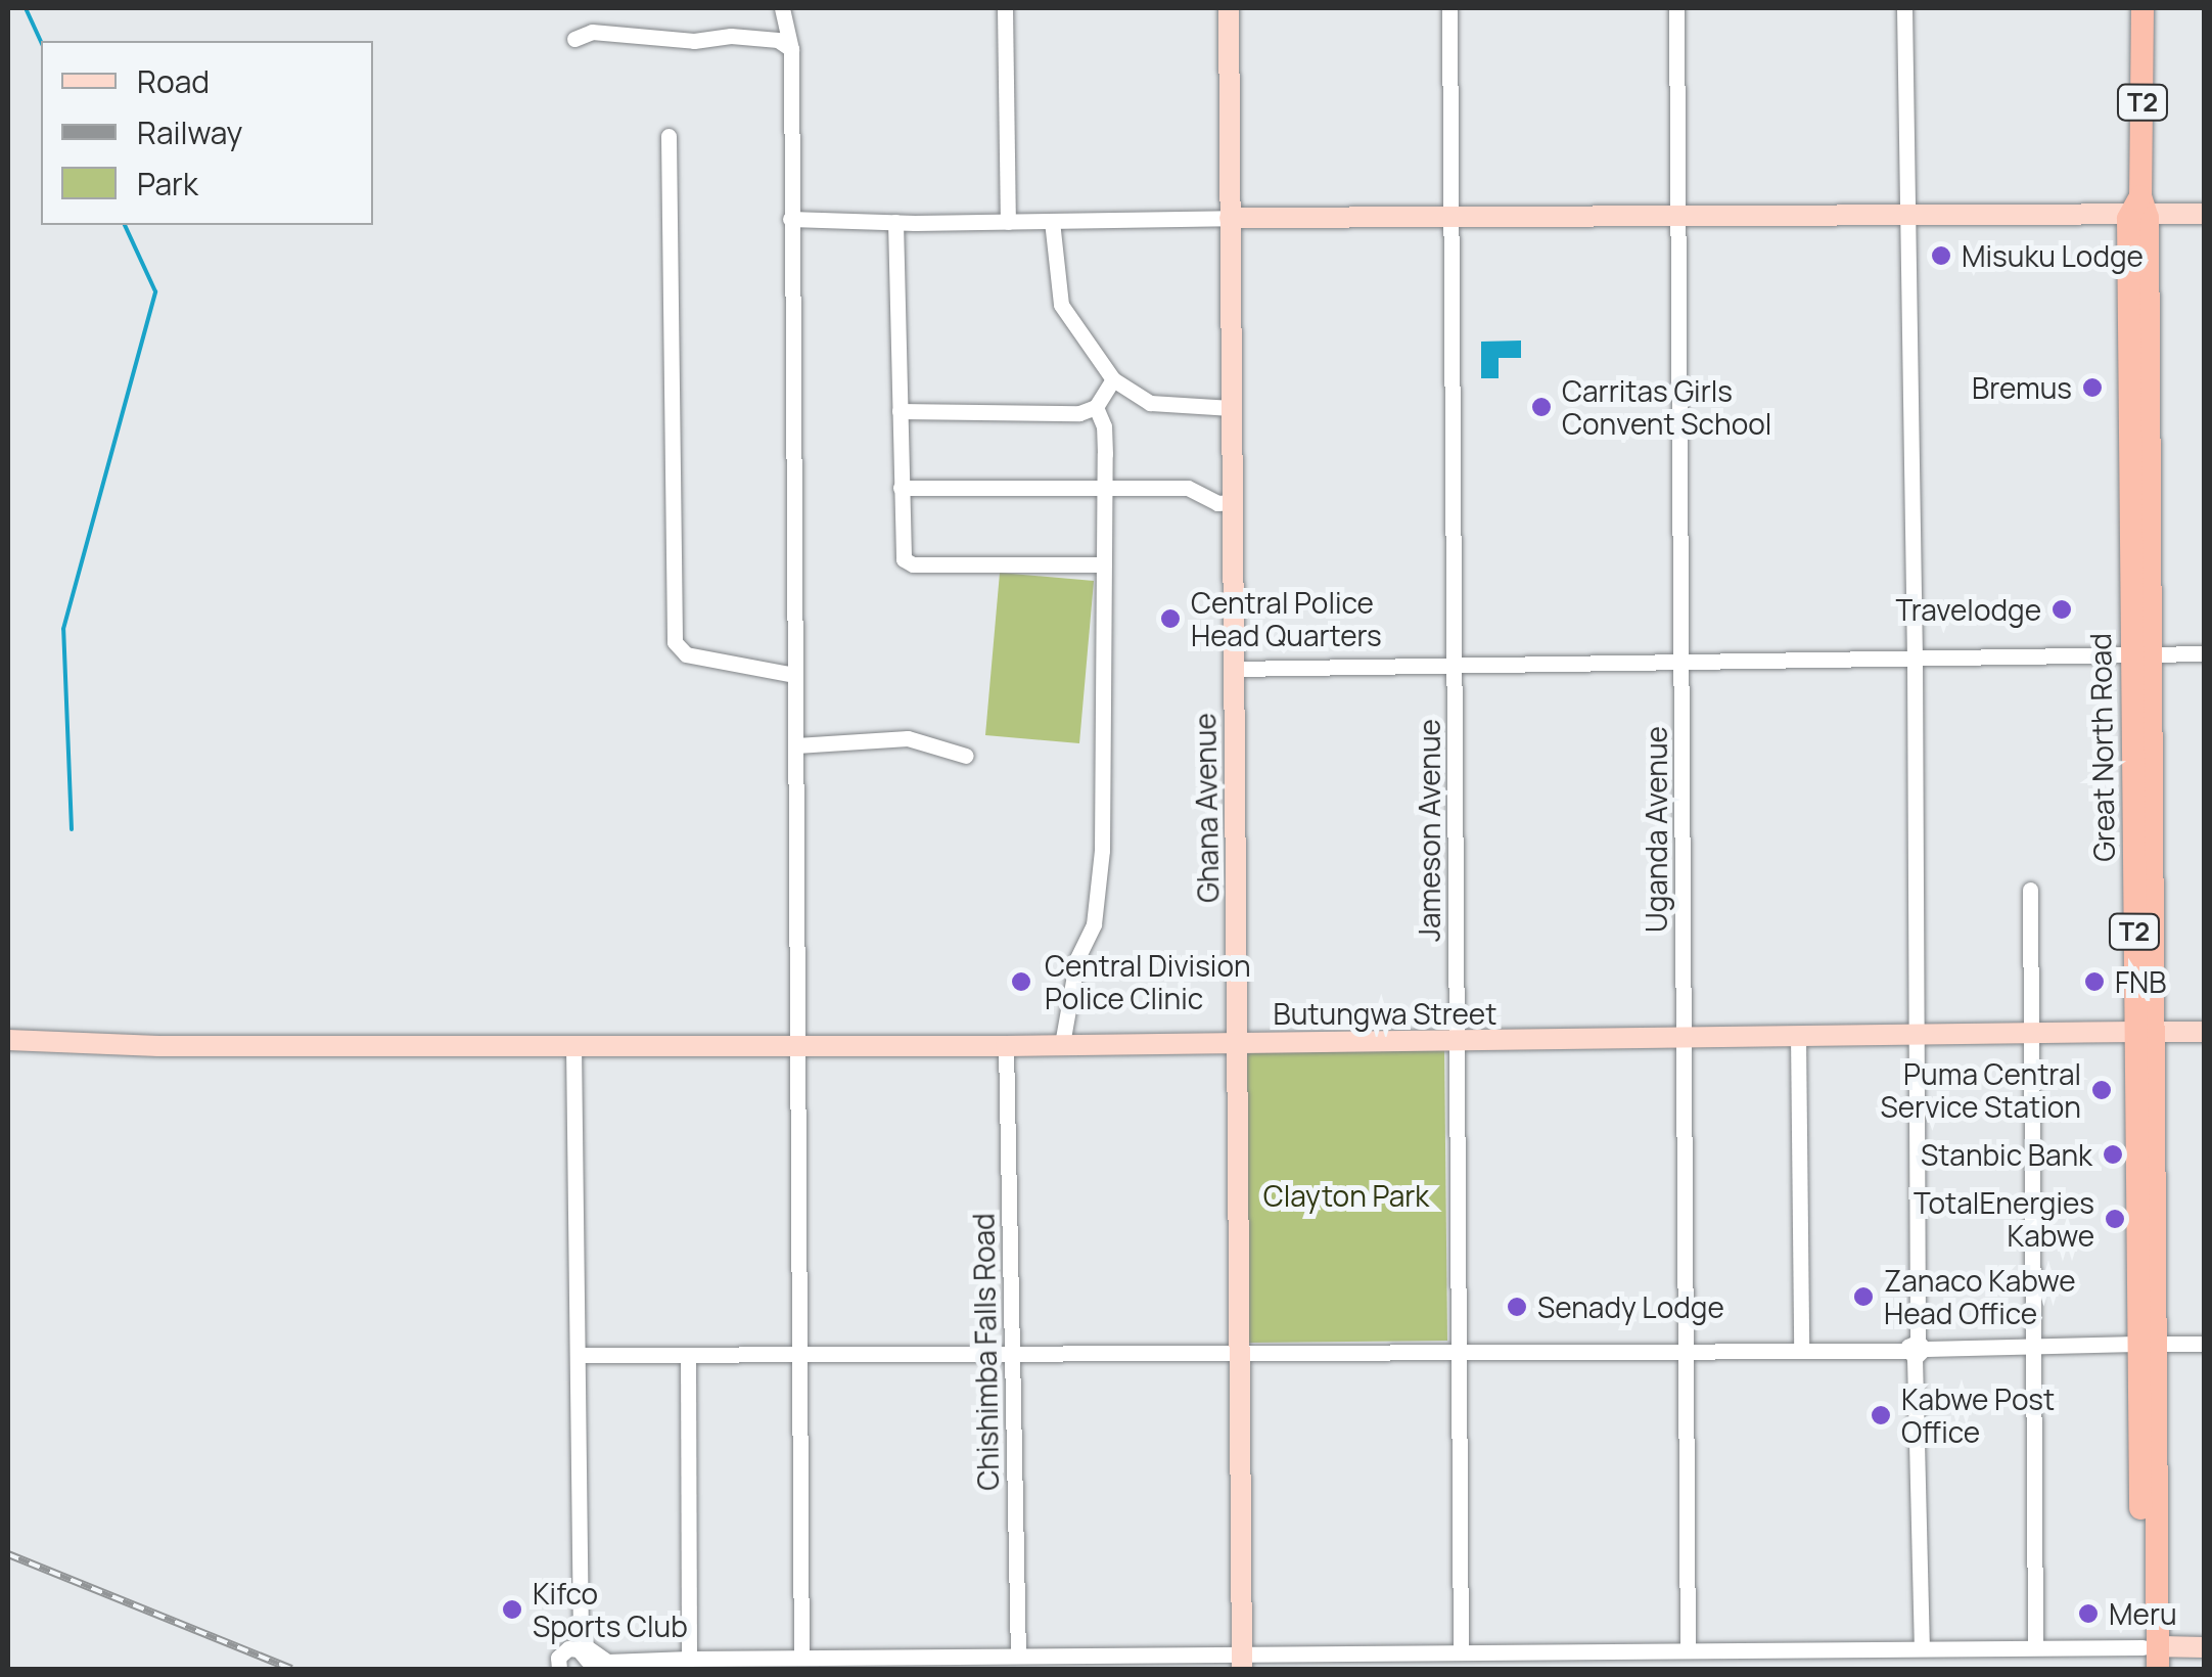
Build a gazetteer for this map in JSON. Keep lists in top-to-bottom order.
{
  "streets": {
    "highway": ["T2", "Great North Road"],
    "main road": ["Ghana Avenue", "Butungwa Street"],
    "street": ["Uganda Avenue", "Jameson Avenue", "Chishimba Falls Road"]
  },
  "crossings": [
    ["Great North Road", "Butungwa Street"],
    ["Ghana Avenue", "Butungwa Street"],
    ["Uganda Avenue", "Butungwa Street"],
    ["Jameson Avenue", "Butungwa Street"],
    ["Butungwa Street", "Chishimba Falls Road"]
  ],
  "parks": ["Clayton Park"],
  "places": [
    "Misuku Lodge",
    "Bremus",
    "Carritas Girls Convent School",
    "Travelodge",
    "Central Police Head Quarters",
    "Central Division Police Clinic",
    "FNB",
    "Puma Central Service Station",
    "Stanbic Bank",
    "TotalEnergies Kabwe",
    "Zanaco Kabwe Head Office",
    "Senady Lodge",
    "Kabwe Post Office",
    "Kifco Sports Club",
    "Meru"
  ],
  "legend": ["Road", "Railway", "Park"]
}
